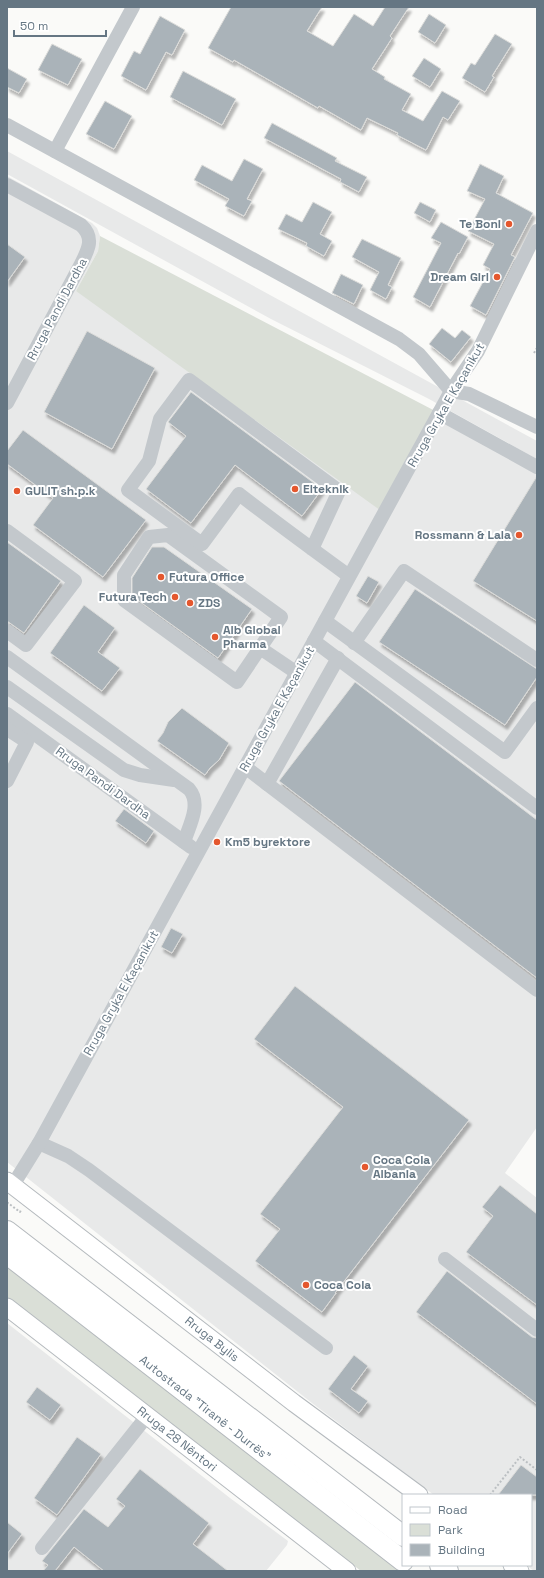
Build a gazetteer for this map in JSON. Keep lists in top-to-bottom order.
{
  "streets": {
    "highway": ["Autostrada \"Tiranë - Durrës\""],
    "main road": ["Rruga Bylis", "Rruga 28 Nëntori"],
    "street": ["Rruga Pandi Dardha", "Rruga Gryka E Kaçanikut"]
  },
  "crossings": [
    ["Rruga Pandi Dardha", "Rruga Gryka E Kaçanikut"],
    ["Rruga Gryka E Kaçanikut", "Rruga Bylis"]
  ],
  "places": [
    "Te Boni",
    "Dream Girl",
    "Elteknik",
    "GULIT sh.p.k",
    "Rossmann & Lala",
    "Futura Office",
    "Futura Tech",
    "ZDS",
    "Alb Global Pharma",
    "Km5 byrektore",
    "Coca Cola Albania",
    "Coca Cola"
  ],
  "legend": ["Road", "Park", "Building"],
  "scale_bar": "50 m"
}
